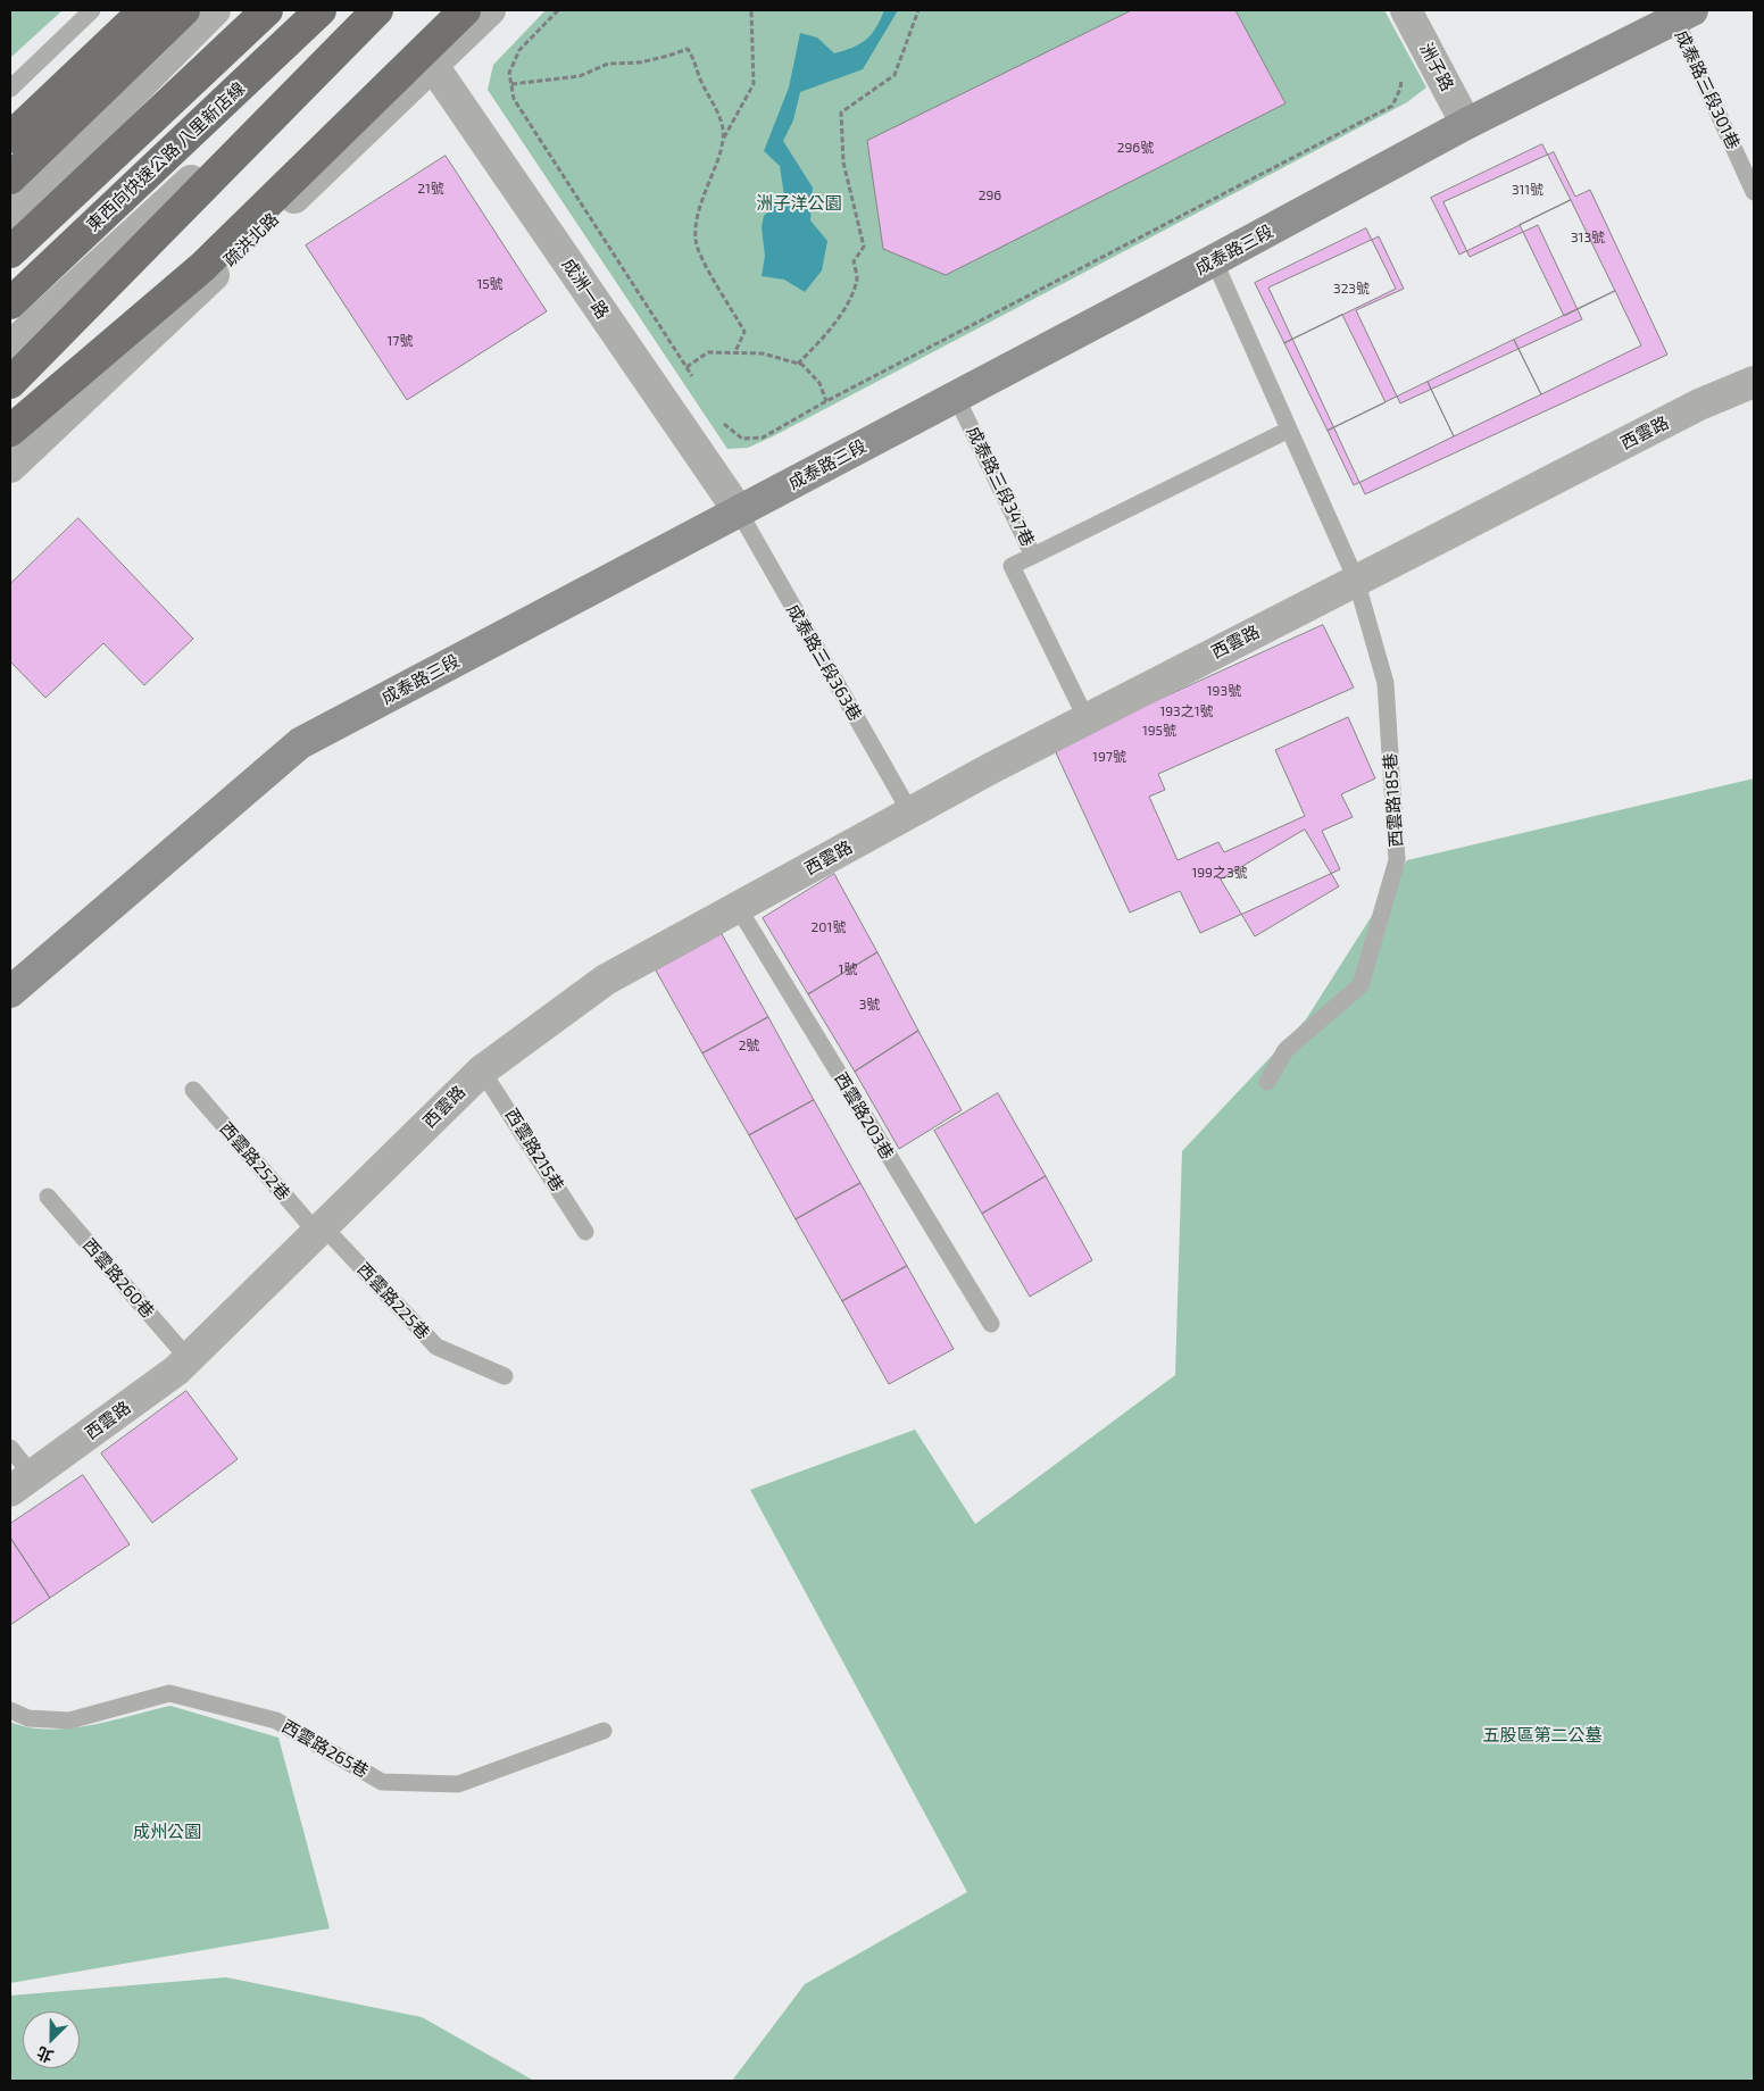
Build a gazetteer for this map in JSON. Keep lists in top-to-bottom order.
{
  "streets": {
    "highway": ["東西向快速公路 八里新店線"],
    "main road": ["成泰路三段"],
    "street": [
      "洲子路",
      "疏洪北路",
      "成洲一路",
      "西雲路"
    ],
    "lane": [
      "成泰路三段301巷",
      "成泰路三段347巷",
      "成泰路三段363巷",
      "西雲路185巷",
      "西雲路203巷",
      "西雲路215巷",
      "西雲路252巷",
      "西雲路260巷",
      "西雲路225巷",
      "西雲路265巷"
    ]
  },
  "crossings": [
    ["洲子路", "成泰路三段"],
    ["成泰路三段301巷", "成泰路三段"],
    ["疏洪北路", "成洲一路"],
    ["成泰路三段", "成洲一路"],
    ["成泰路三段", "成泰路三段347巷"],
    ["成泰路三段", "成泰路三段363巷"],
    ["成泰路三段", "西雲路185巷"],
    ["成洲一路", "成泰路三段363巷"],
    ["西雲路", "成泰路三段347巷"],
    ["西雲路", "成泰路三段363巷"],
    ["西雲路", "西雲路185巷"],
    ["西雲路", "西雲路203巷"],
    ["西雲路", "西雲路215巷"],
    ["西雲路", "西雲路252巷"],
    ["西雲路", "西雲路260巷"],
    ["西雲路", "西雲路225巷"],
    ["西雲路252巷", "西雲路225巷"]
  ],
  "parks": ["洲子洋公園", "五股區第二公墓", "成州公園"],
  "house_numbers": [
    "296號",
    "21號",
    "311號",
    "296",
    "313號",
    "15號",
    "323號",
    "17號",
    "193號",
    "193之1號",
    "195號",
    "197號",
    "199之3號",
    "201號",
    "1號",
    "3號",
    "2號"
  ],
  "north": "bottom left"
}
